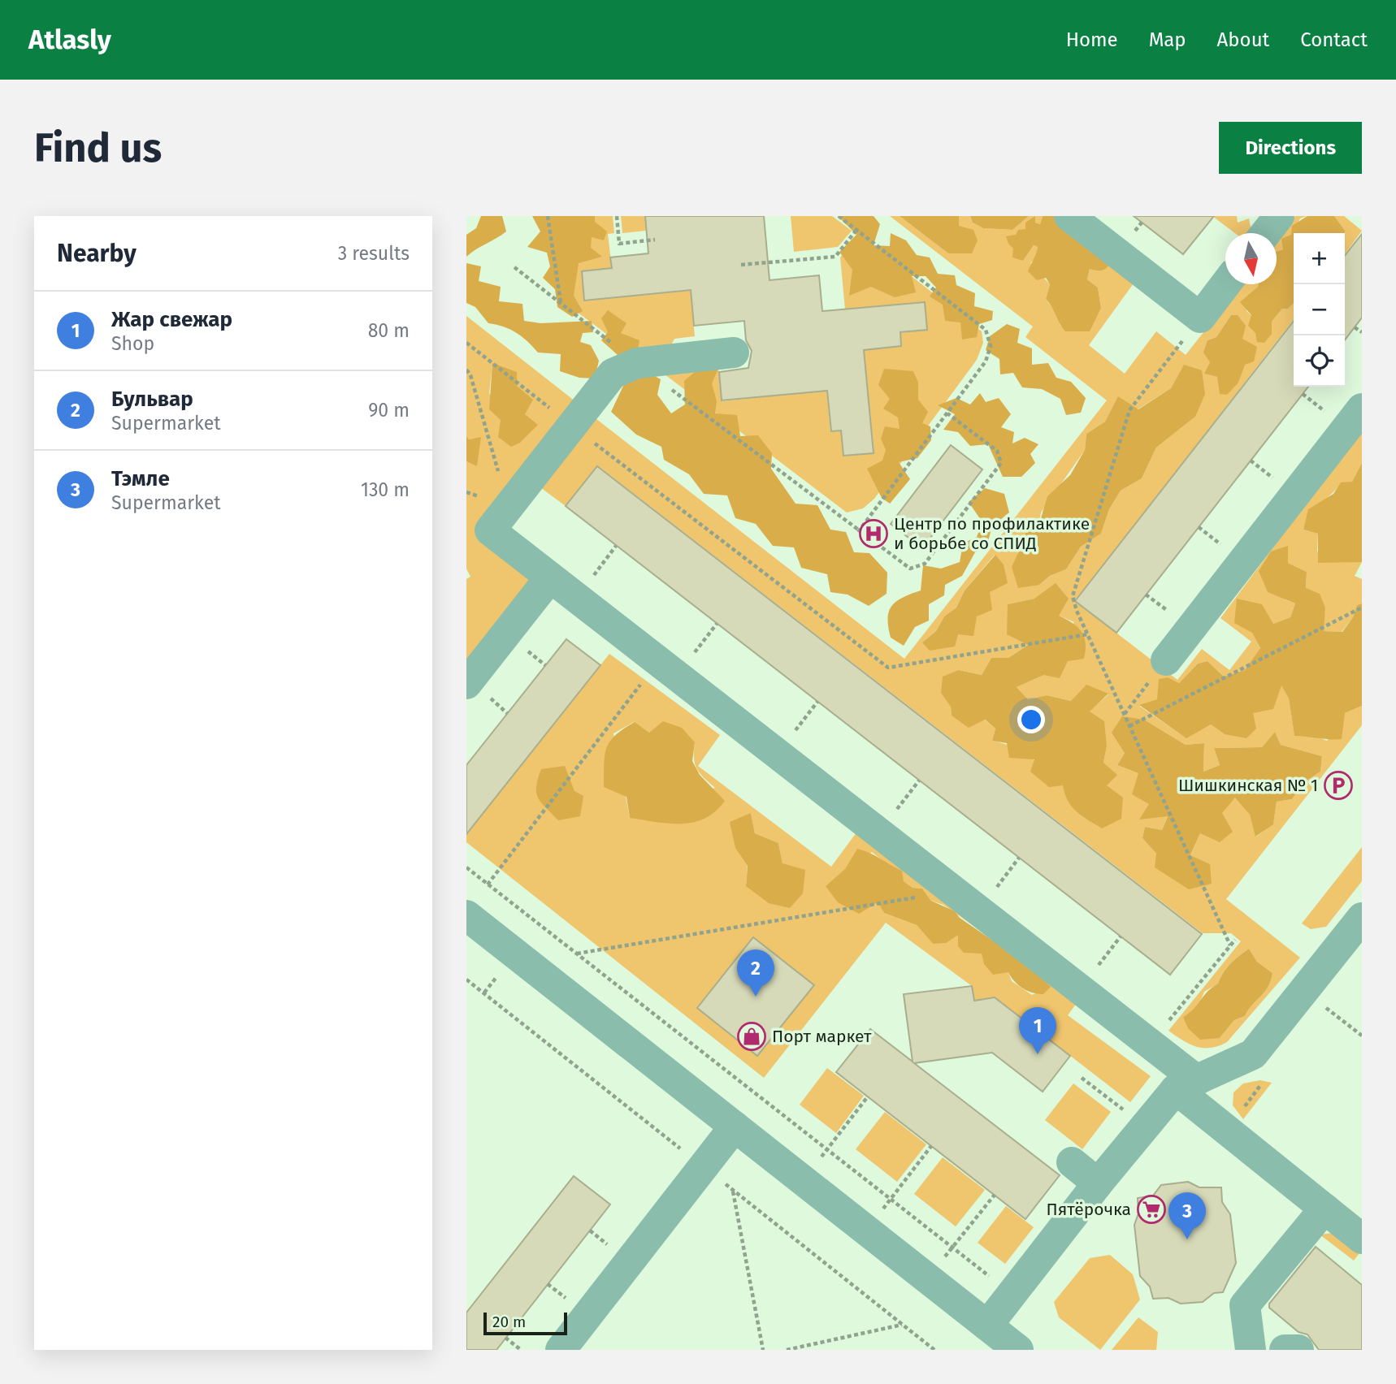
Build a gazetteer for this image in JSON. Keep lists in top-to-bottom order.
{
  "places": {
    "hospital": ["Центр по профилактике и борьбе со СПИД"],
    "parking": ["Шишкинская № 1"],
    "shop": ["Порт маркет"],
    "supermarket": ["Пятёрочка"]
  },
  "scale_bar": "20 m",
  "north": "bottom",
  "page": {
    "header": "Atlasly",
    "nav": [
      "Home",
      "Map",
      "About",
      "Contact"
    ],
    "buttons": "Directions",
    "title": "Find us",
    "heading": ["Nearby", "3 results"],
    "map_buttons": ["+", "−"],
    "list": [
      {
        "mark": "1",
        "name": "Жар свежар",
        "note": "Shop",
        "value": "80 m"
      },
      {
        "mark": "2",
        "name": "Бульвар",
        "note": "Supermarket",
        "value": "90 m"
      },
      {
        "mark": "3",
        "name": "Тэмле",
        "note": "Supermarket",
        "value": "130 m"
      }
    ],
    "pins": ["2", "1", "3"],
    "scale": "20 m"
  }
}
